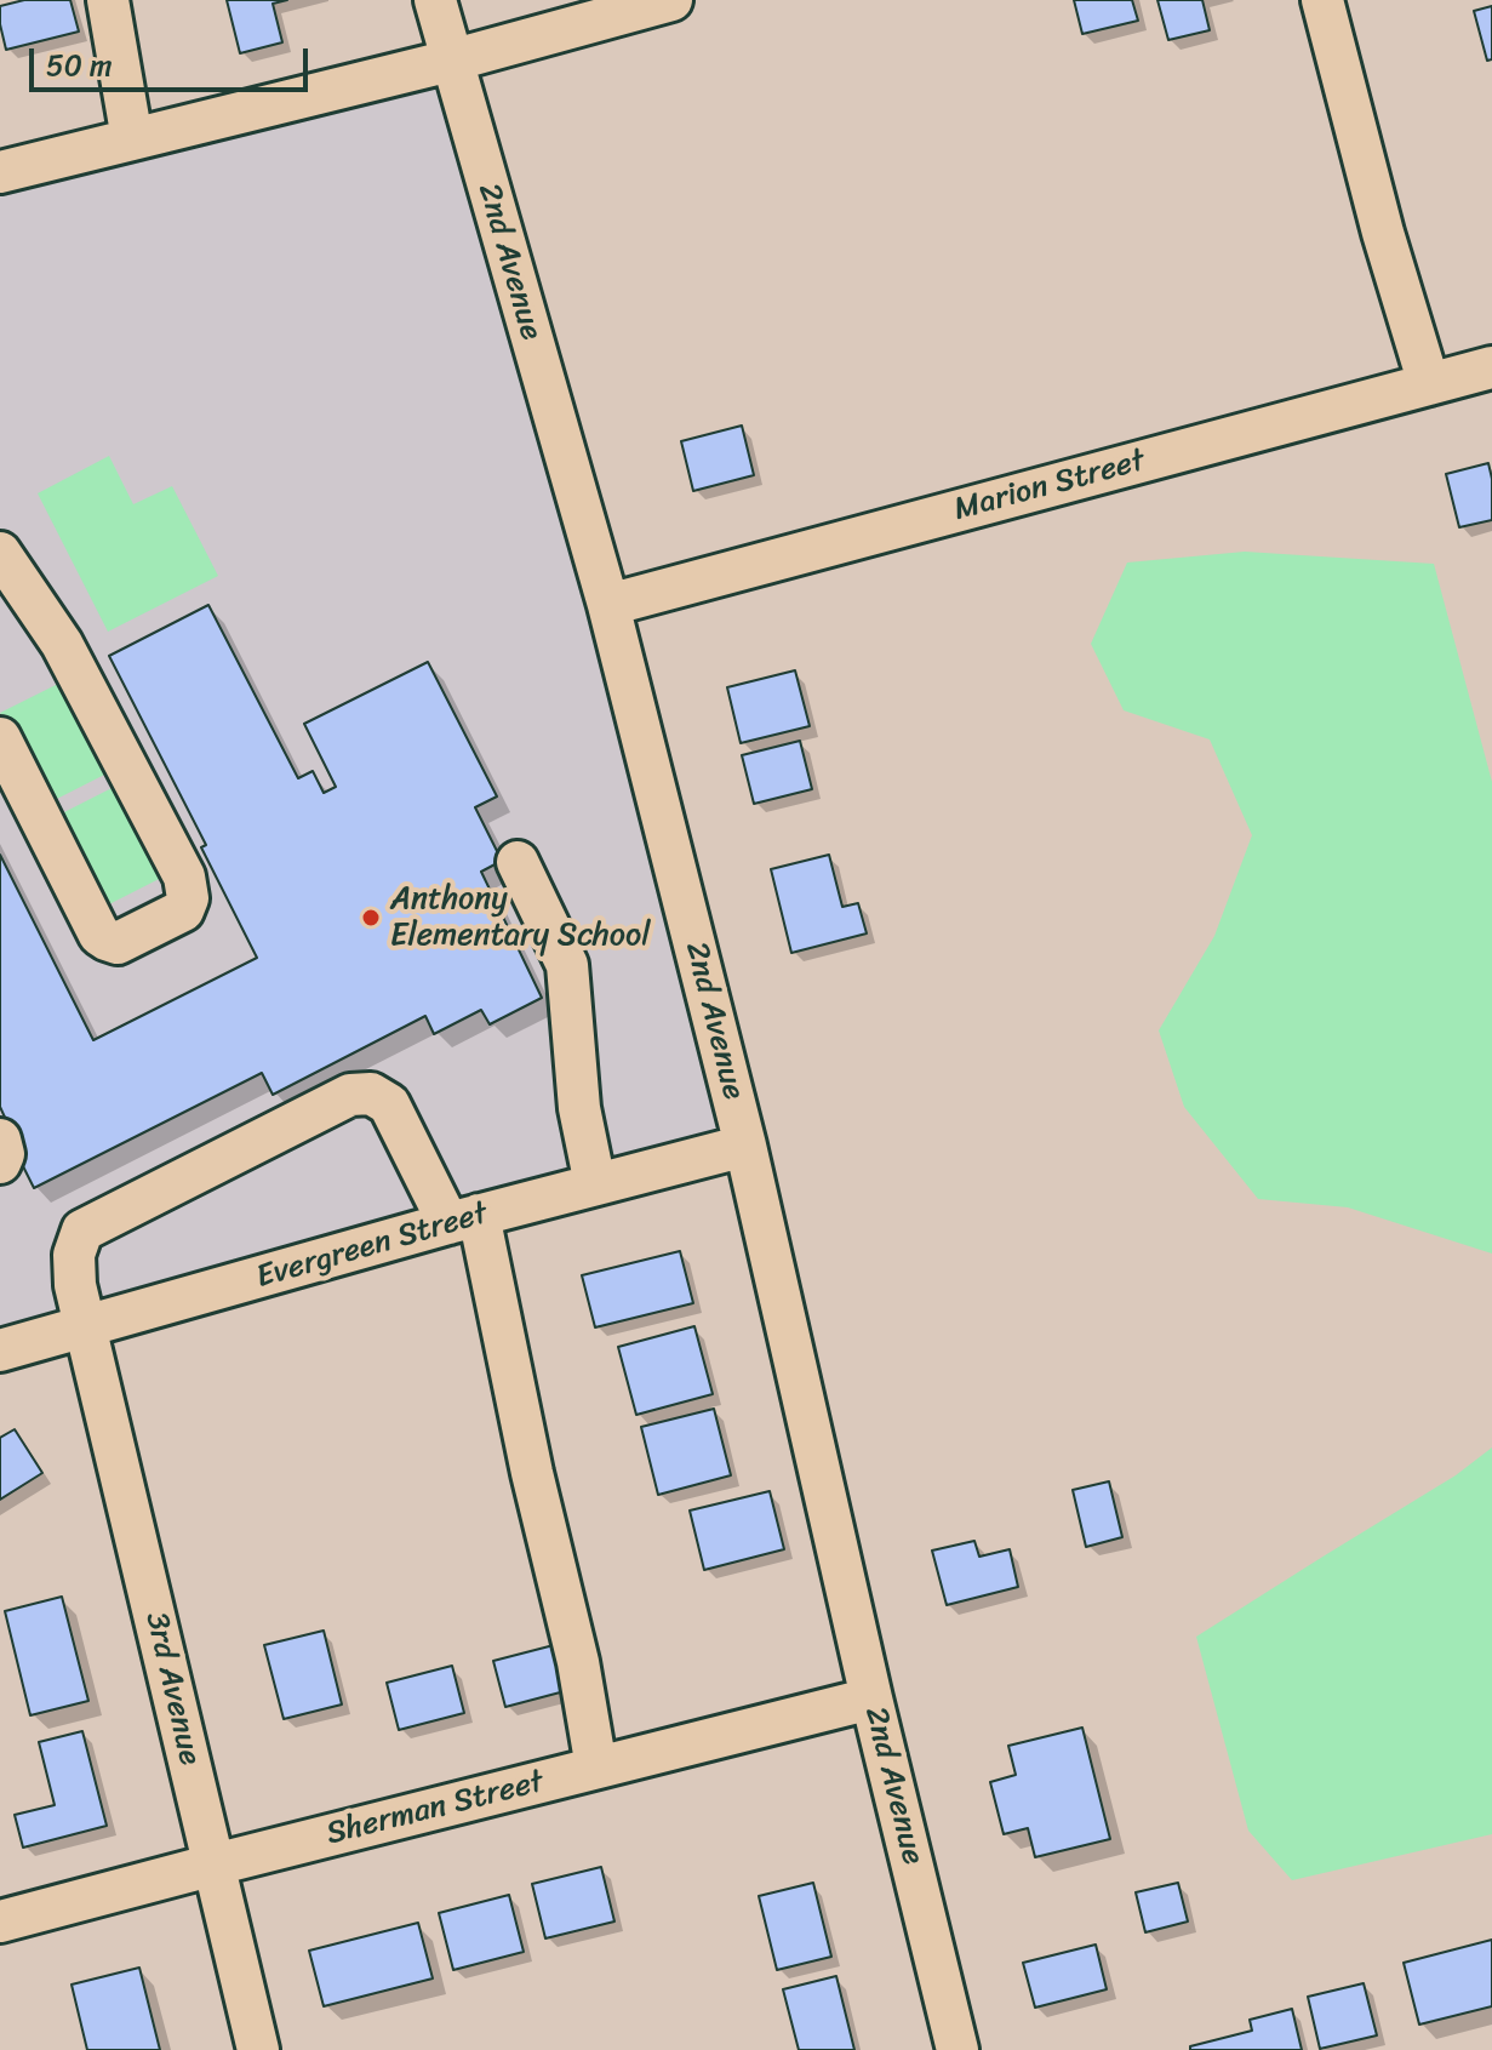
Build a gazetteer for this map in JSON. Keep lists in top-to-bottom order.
{
  "streets": {
    "street": [
      "2nd Avenue",
      "Marion Street",
      "Evergreen Street",
      "3rd Avenue",
      "Sherman Street"
    ]
  },
  "crossings": [
    ["2nd Avenue", "Marion Street"],
    ["2nd Avenue", "Evergreen Street"],
    ["2nd Avenue", "Sherman Street"],
    ["Evergreen Street", "3rd Avenue"],
    ["3rd Avenue", "Sherman Street"]
  ],
  "places": ["Anthony Elementary School"],
  "scale_bar": "50 m"
}
